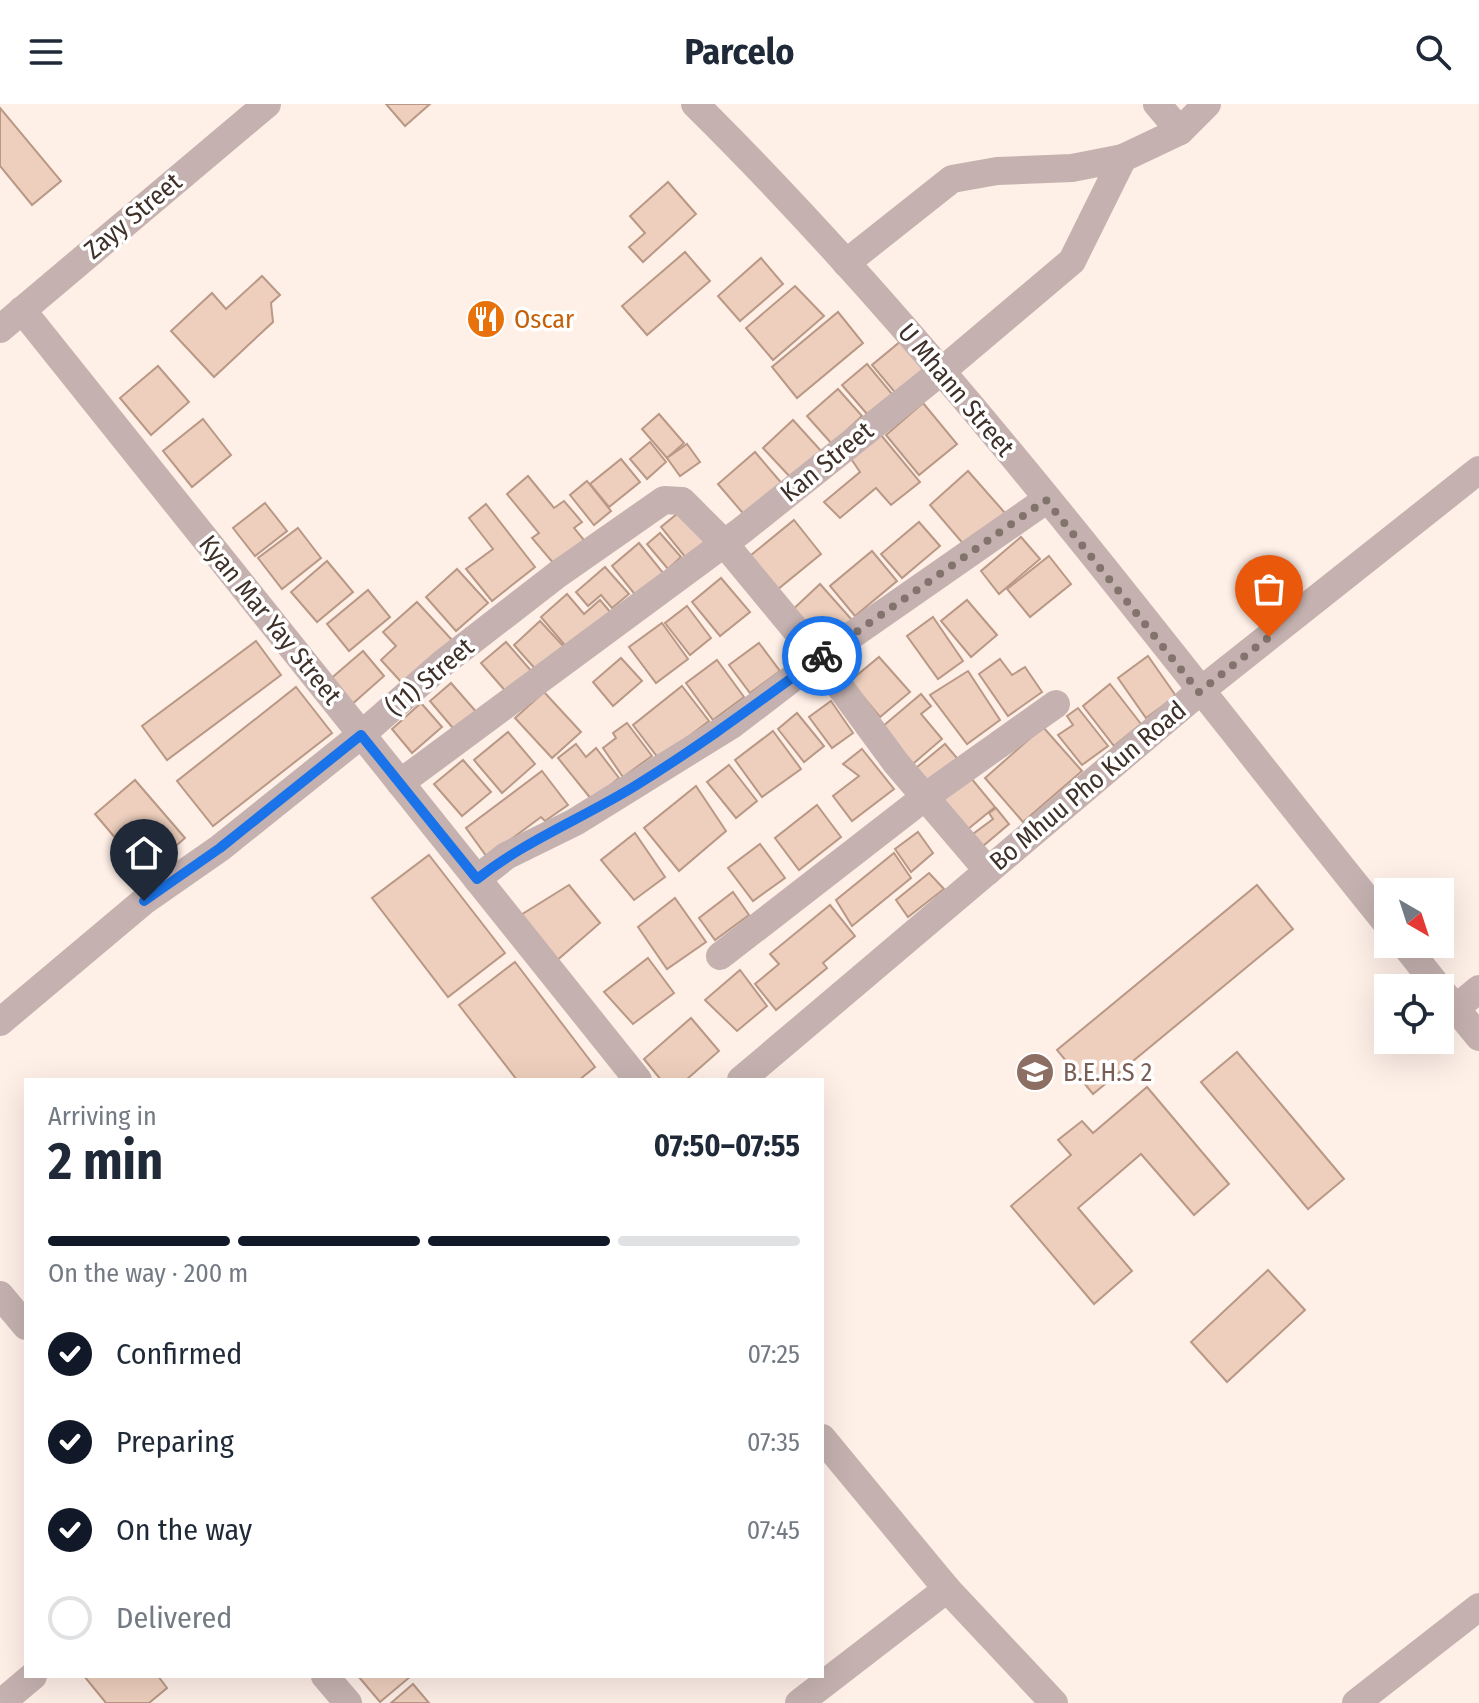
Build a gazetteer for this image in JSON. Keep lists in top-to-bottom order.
{
  "streets": {
    "street": [
      "Zayy Street",
      "U Mhann Street",
      "Kan Street",
      "Kyan Mar Yay Street",
      "(11) Street",
      "Bo Mhuu Pho Kun Road"
    ]
  },
  "crossings": [
    ["Zayy Street", "Kyan Mar Yay Street"],
    ["U Mhann Street", "Kan Street"],
    ["U Mhann Street", "Bo Mhuu Pho Kun Road"],
    ["Kan Street", "Kyan Mar Yay Street"],
    ["Kan Street", "(11) Street"],
    ["Kyan Mar Yay Street", "(11) Street"]
  ],
  "places": {
    "restaurant": ["Oscar"],
    "school or university": ["B.E.H.S 2"]
  },
  "north": "bottom right",
  "page": {
    "header": "Parcelo",
    "heading": ["2 min", "Arriving in", "07:50–07:55"],
    "bar": "On the way · 200 m",
    "list": [
      ["Confirmed", "07:25"],
      ["Preparing", "07:35"],
      ["On the way", "07:45"],
      "Delivered"
    ]
  }
}
